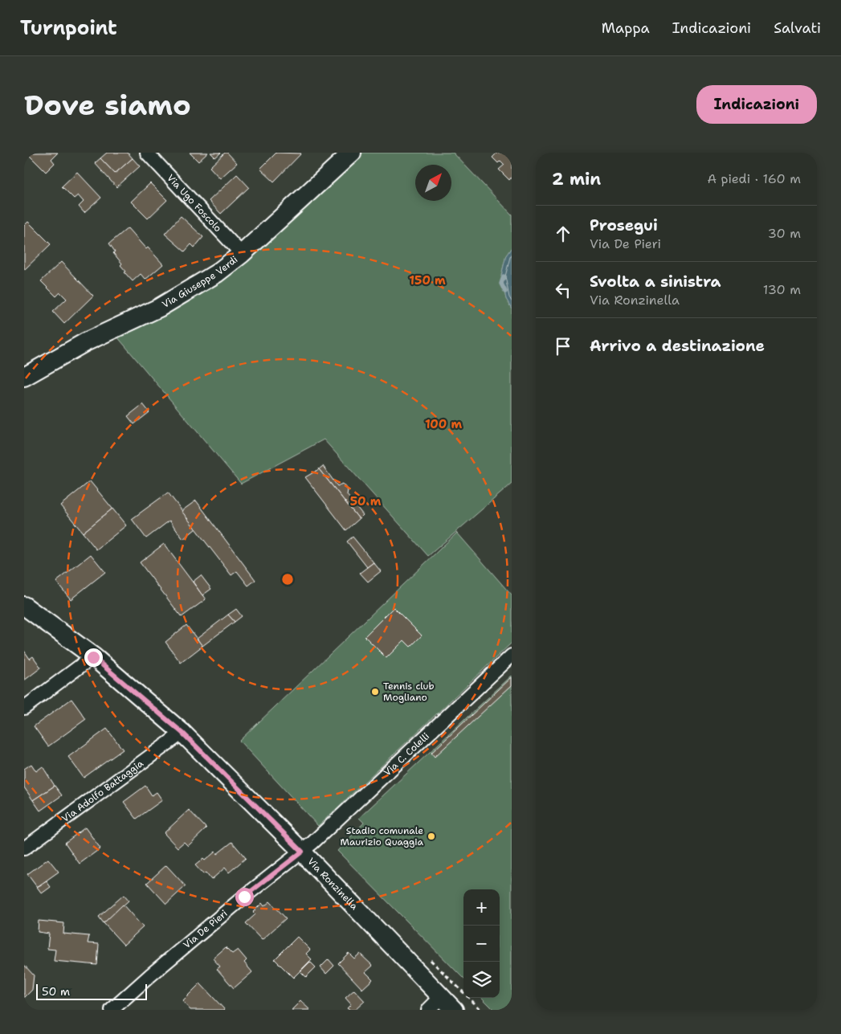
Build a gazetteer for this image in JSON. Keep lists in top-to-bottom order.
{
  "streets": {
    "street": [
      "Via Ugo Foscolo",
      "Via Giuseppe Verdi",
      "Via C. Colelli",
      "Via Adolfo Battaggia",
      "Via Ronzinella",
      "Via De Pieri"
    ]
  },
  "crossings": [
    ["Via Ugo Foscolo", "Via Giuseppe Verdi"],
    ["Via C. Colelli", "Via Ronzinella"],
    ["Via C. Colelli", "Via De Pieri"],
    ["Via Adolfo Battaggia", "Via Ronzinella"],
    ["Via Ronzinella", "Via De Pieri"]
  ],
  "places": ["Tennis club Mogliano", "Stadio comunale Maurizio Quaggia"],
  "scale_bar": "50 m",
  "north": "top right",
  "page": {
    "header": "Turnpoint",
    "nav": ["Mappa", "Indicazioni", "Salvati"],
    "buttons": "Indicazioni",
    "title": "Dove siamo",
    "heading": ["2 min", "A piedi · 160 m"],
    "list": [
      ["Prosegui", "Via De Pieri", "30 m"],
      ["Svolta a sinistra", "Via Ronzinella", "130 m"],
      "Arrivo a destinazione"
    ],
    "map_buttons": ["+", "−"],
    "scale": "50 m"
  },
  "rings": ["150 m", "100 m", "50 m"]
}
